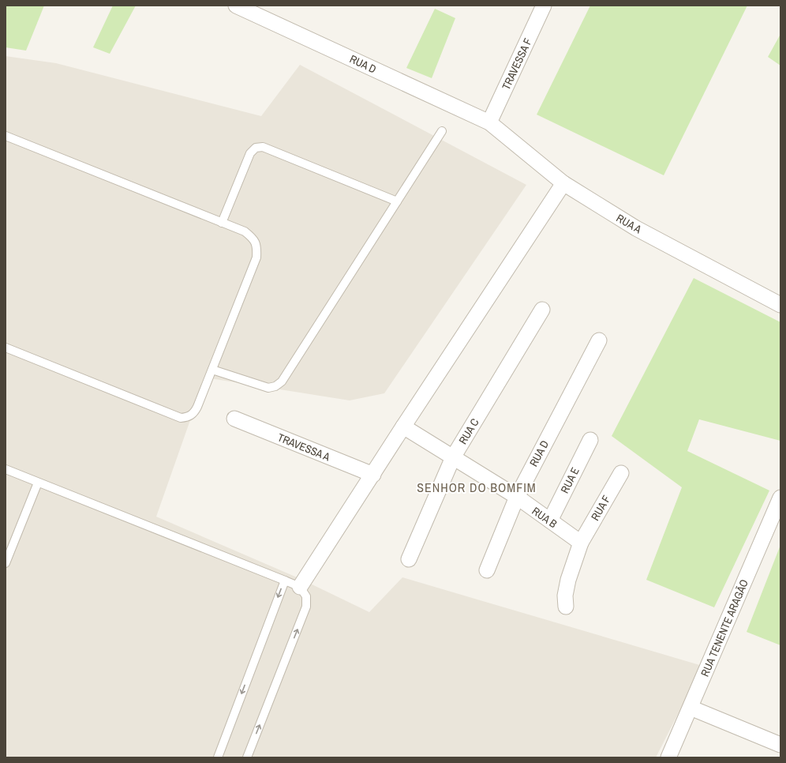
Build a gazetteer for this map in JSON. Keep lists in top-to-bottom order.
{
  "streets": {
    "street": [
      "RUA D",
      "TRAVESSA F",
      "RUA A",
      "RUA C",
      "TRAVESSA A",
      "RUA E",
      "RUA F",
      "RUA B",
      "RUA TENENTE ARAGÃO"
    ]
  },
  "crossings": [
    ["RUA D", "TRAVESSA F"],
    ["RUA D", "RUA A"],
    ["RUA D", "RUA B"],
    ["TRAVESSA F", "RUA A"],
    ["RUA C", "RUA B"],
    ["RUA E", "RUA B"],
    ["RUA F", "RUA B"]
  ],
  "districts": ["SENHOR DO BOMFIM"]
}
